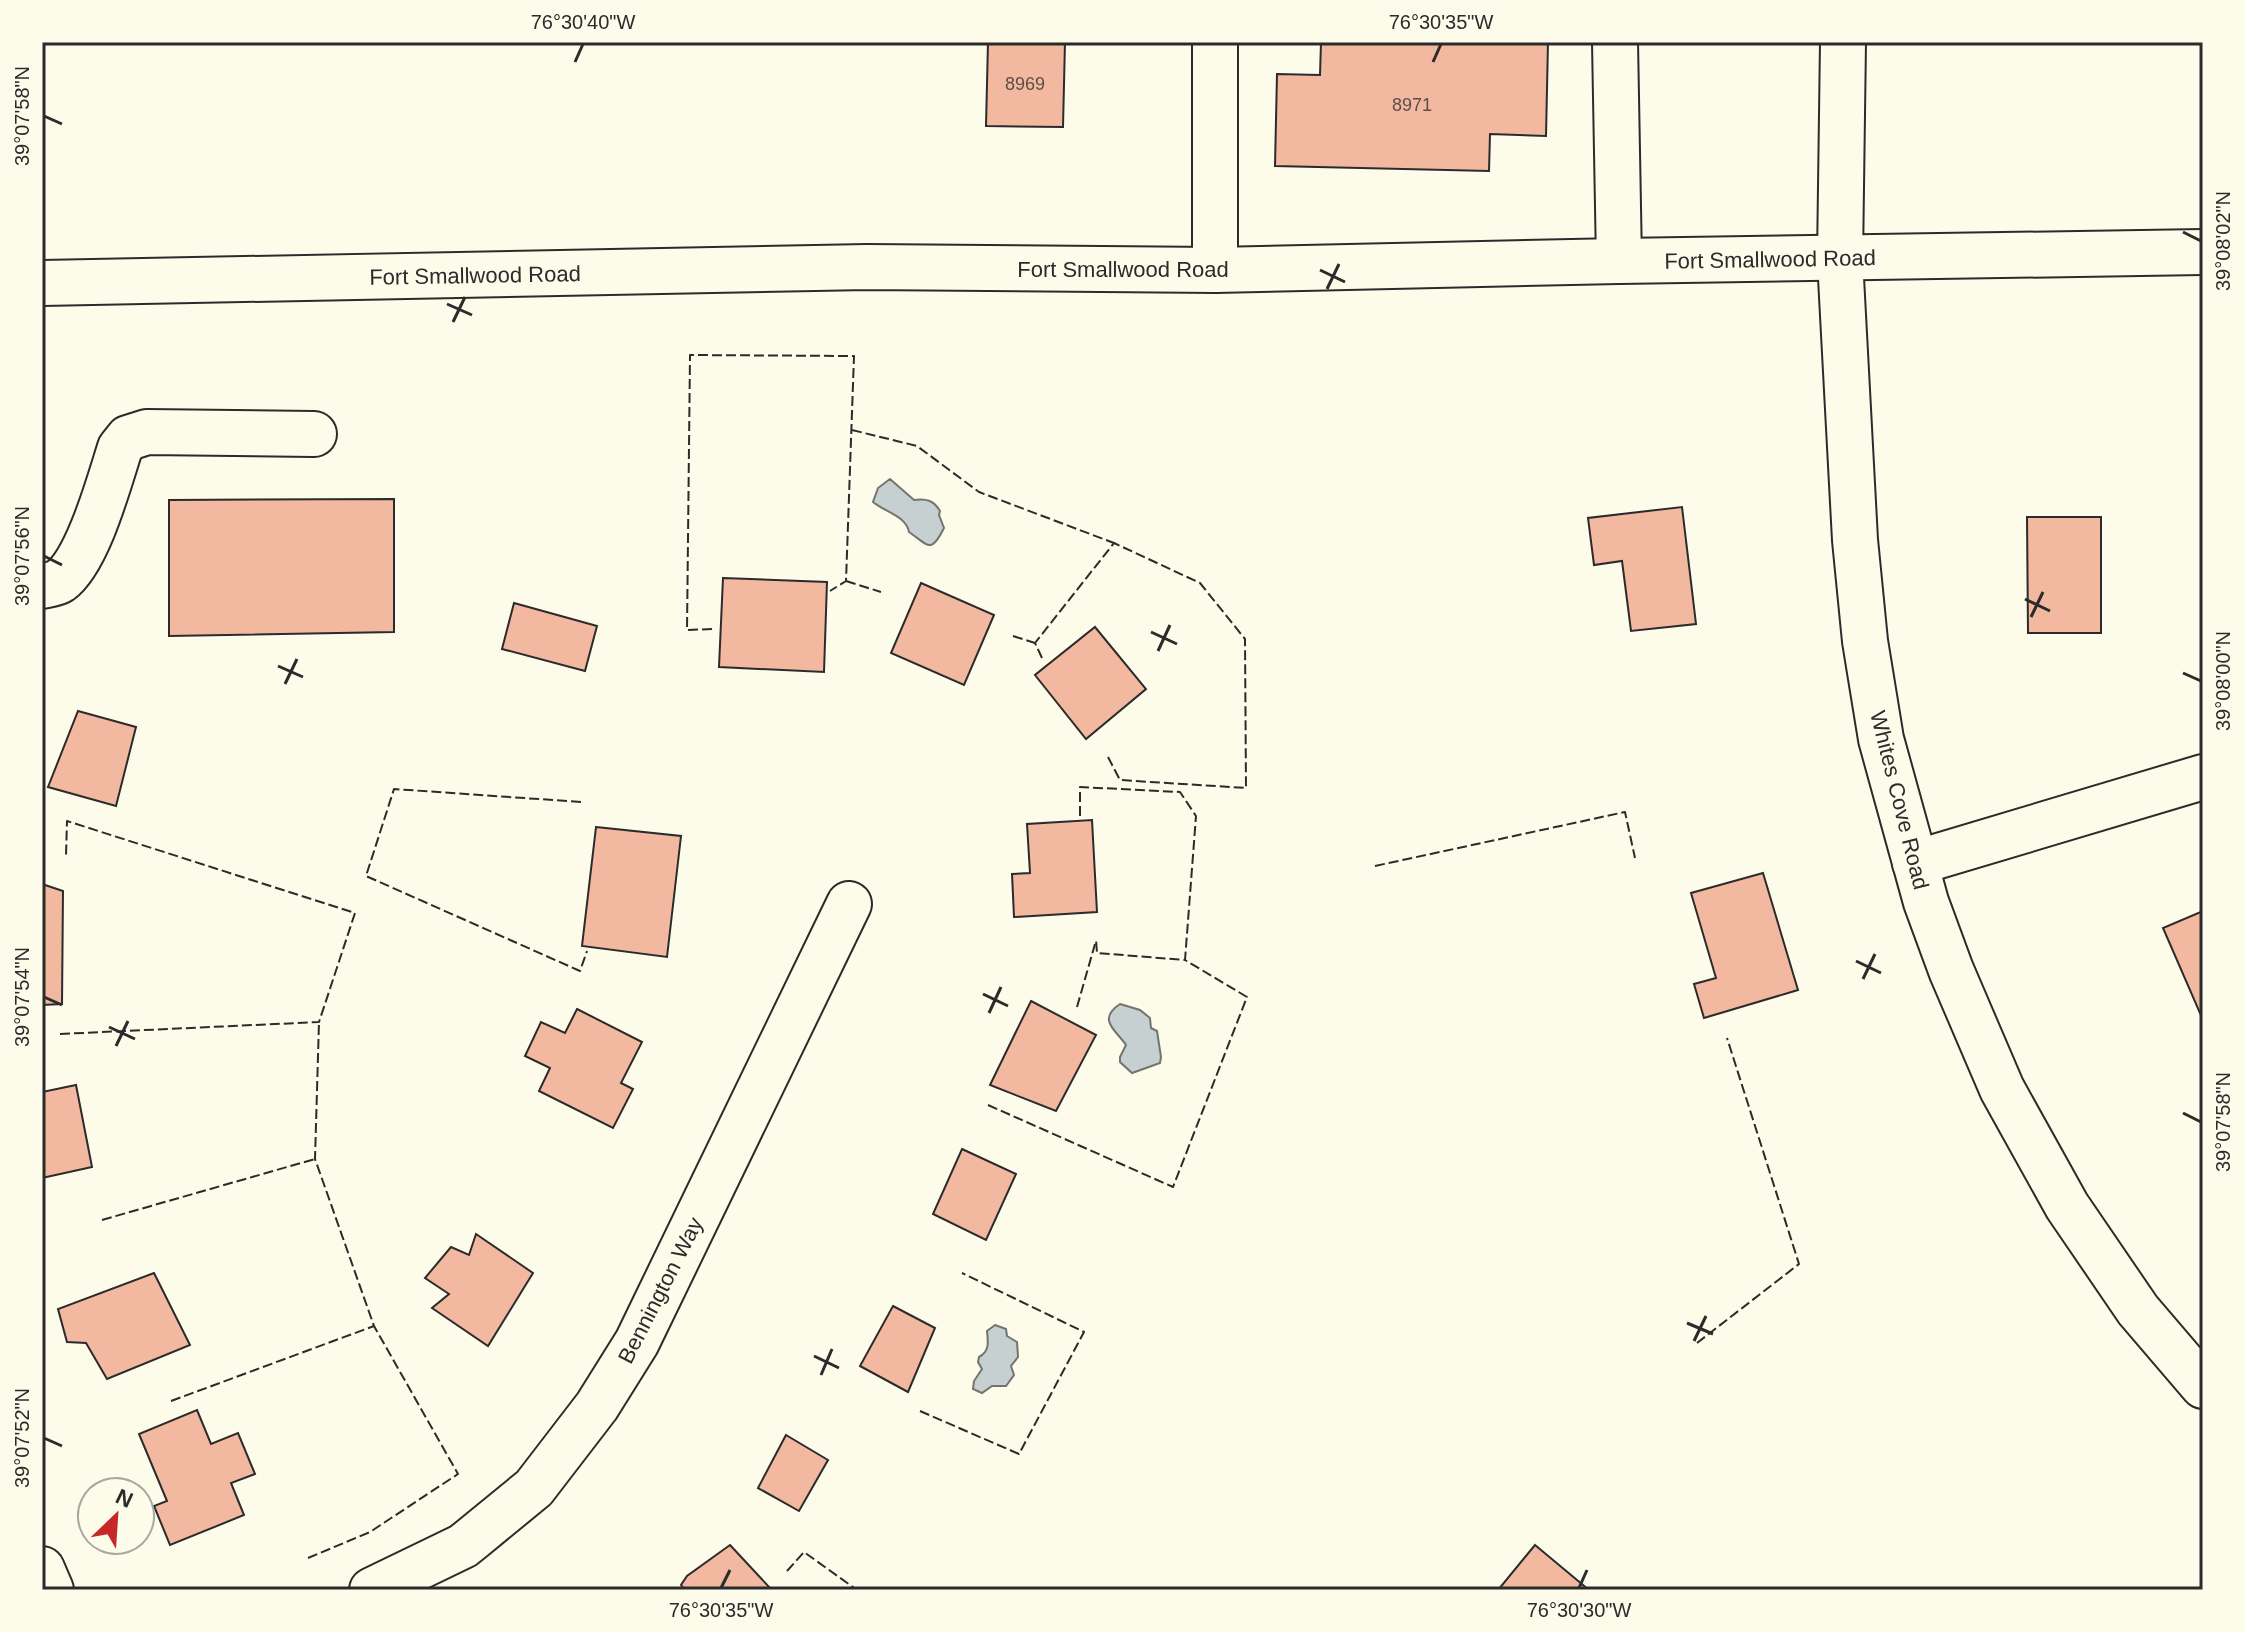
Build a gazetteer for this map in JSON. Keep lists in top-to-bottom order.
{
  "streets": {
    "street": ["Fort Smallwood Road", "Whites Cove Road", "Bennington Way"]
  },
  "crossings": [
    ["Fort Smallwood Road", "Whites Cove Road"]
  ],
  "house_numbers": ["8969", "8971"],
  "north": "top right",
  "coordinates": [
    "76°30'40\"W",
    "76°30'35\"W",
    "39°07'58\"N",
    "39°08'02\"N",
    "39°07'56\"N",
    "39°08'00\"N",
    "39°07'54\"N",
    "39°07'52\"N",
    "76°30'30\"W"
  ]
}
